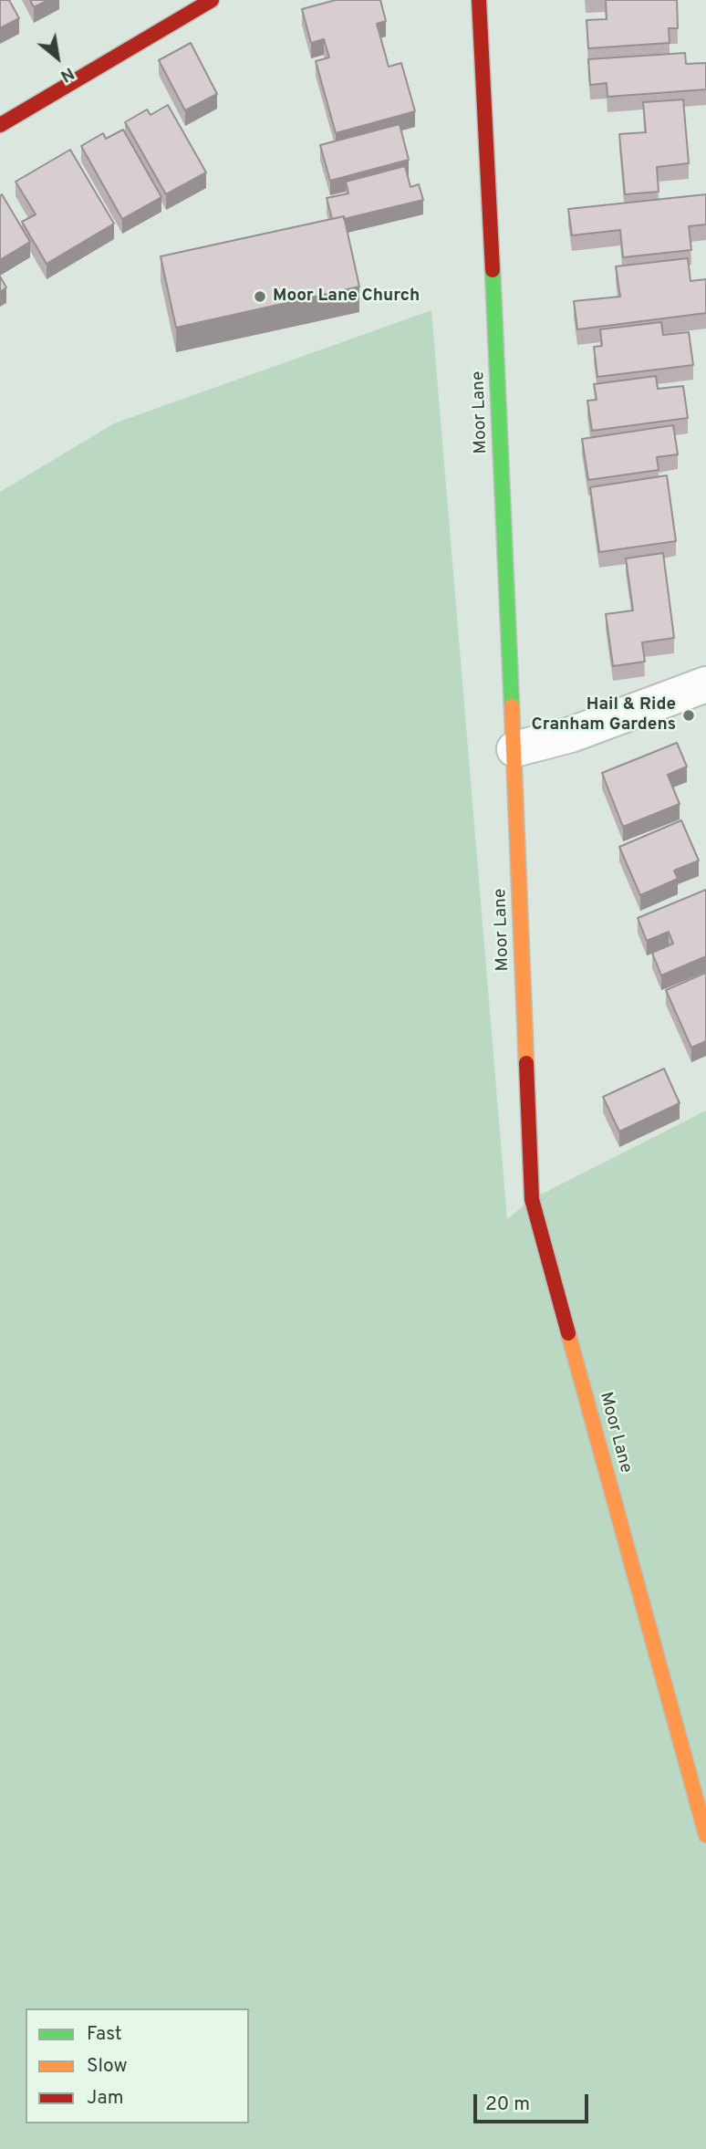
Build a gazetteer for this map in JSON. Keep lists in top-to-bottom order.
{
  "streets": {
    "street": ["Moor Lane"]
  },
  "places": ["Moor Lane Church", "Hail & Ride Cranham Gardens"],
  "legend": ["Fast", "Slow", "Jam"],
  "scale_bar": "20 m",
  "north": "bottom right"
}
